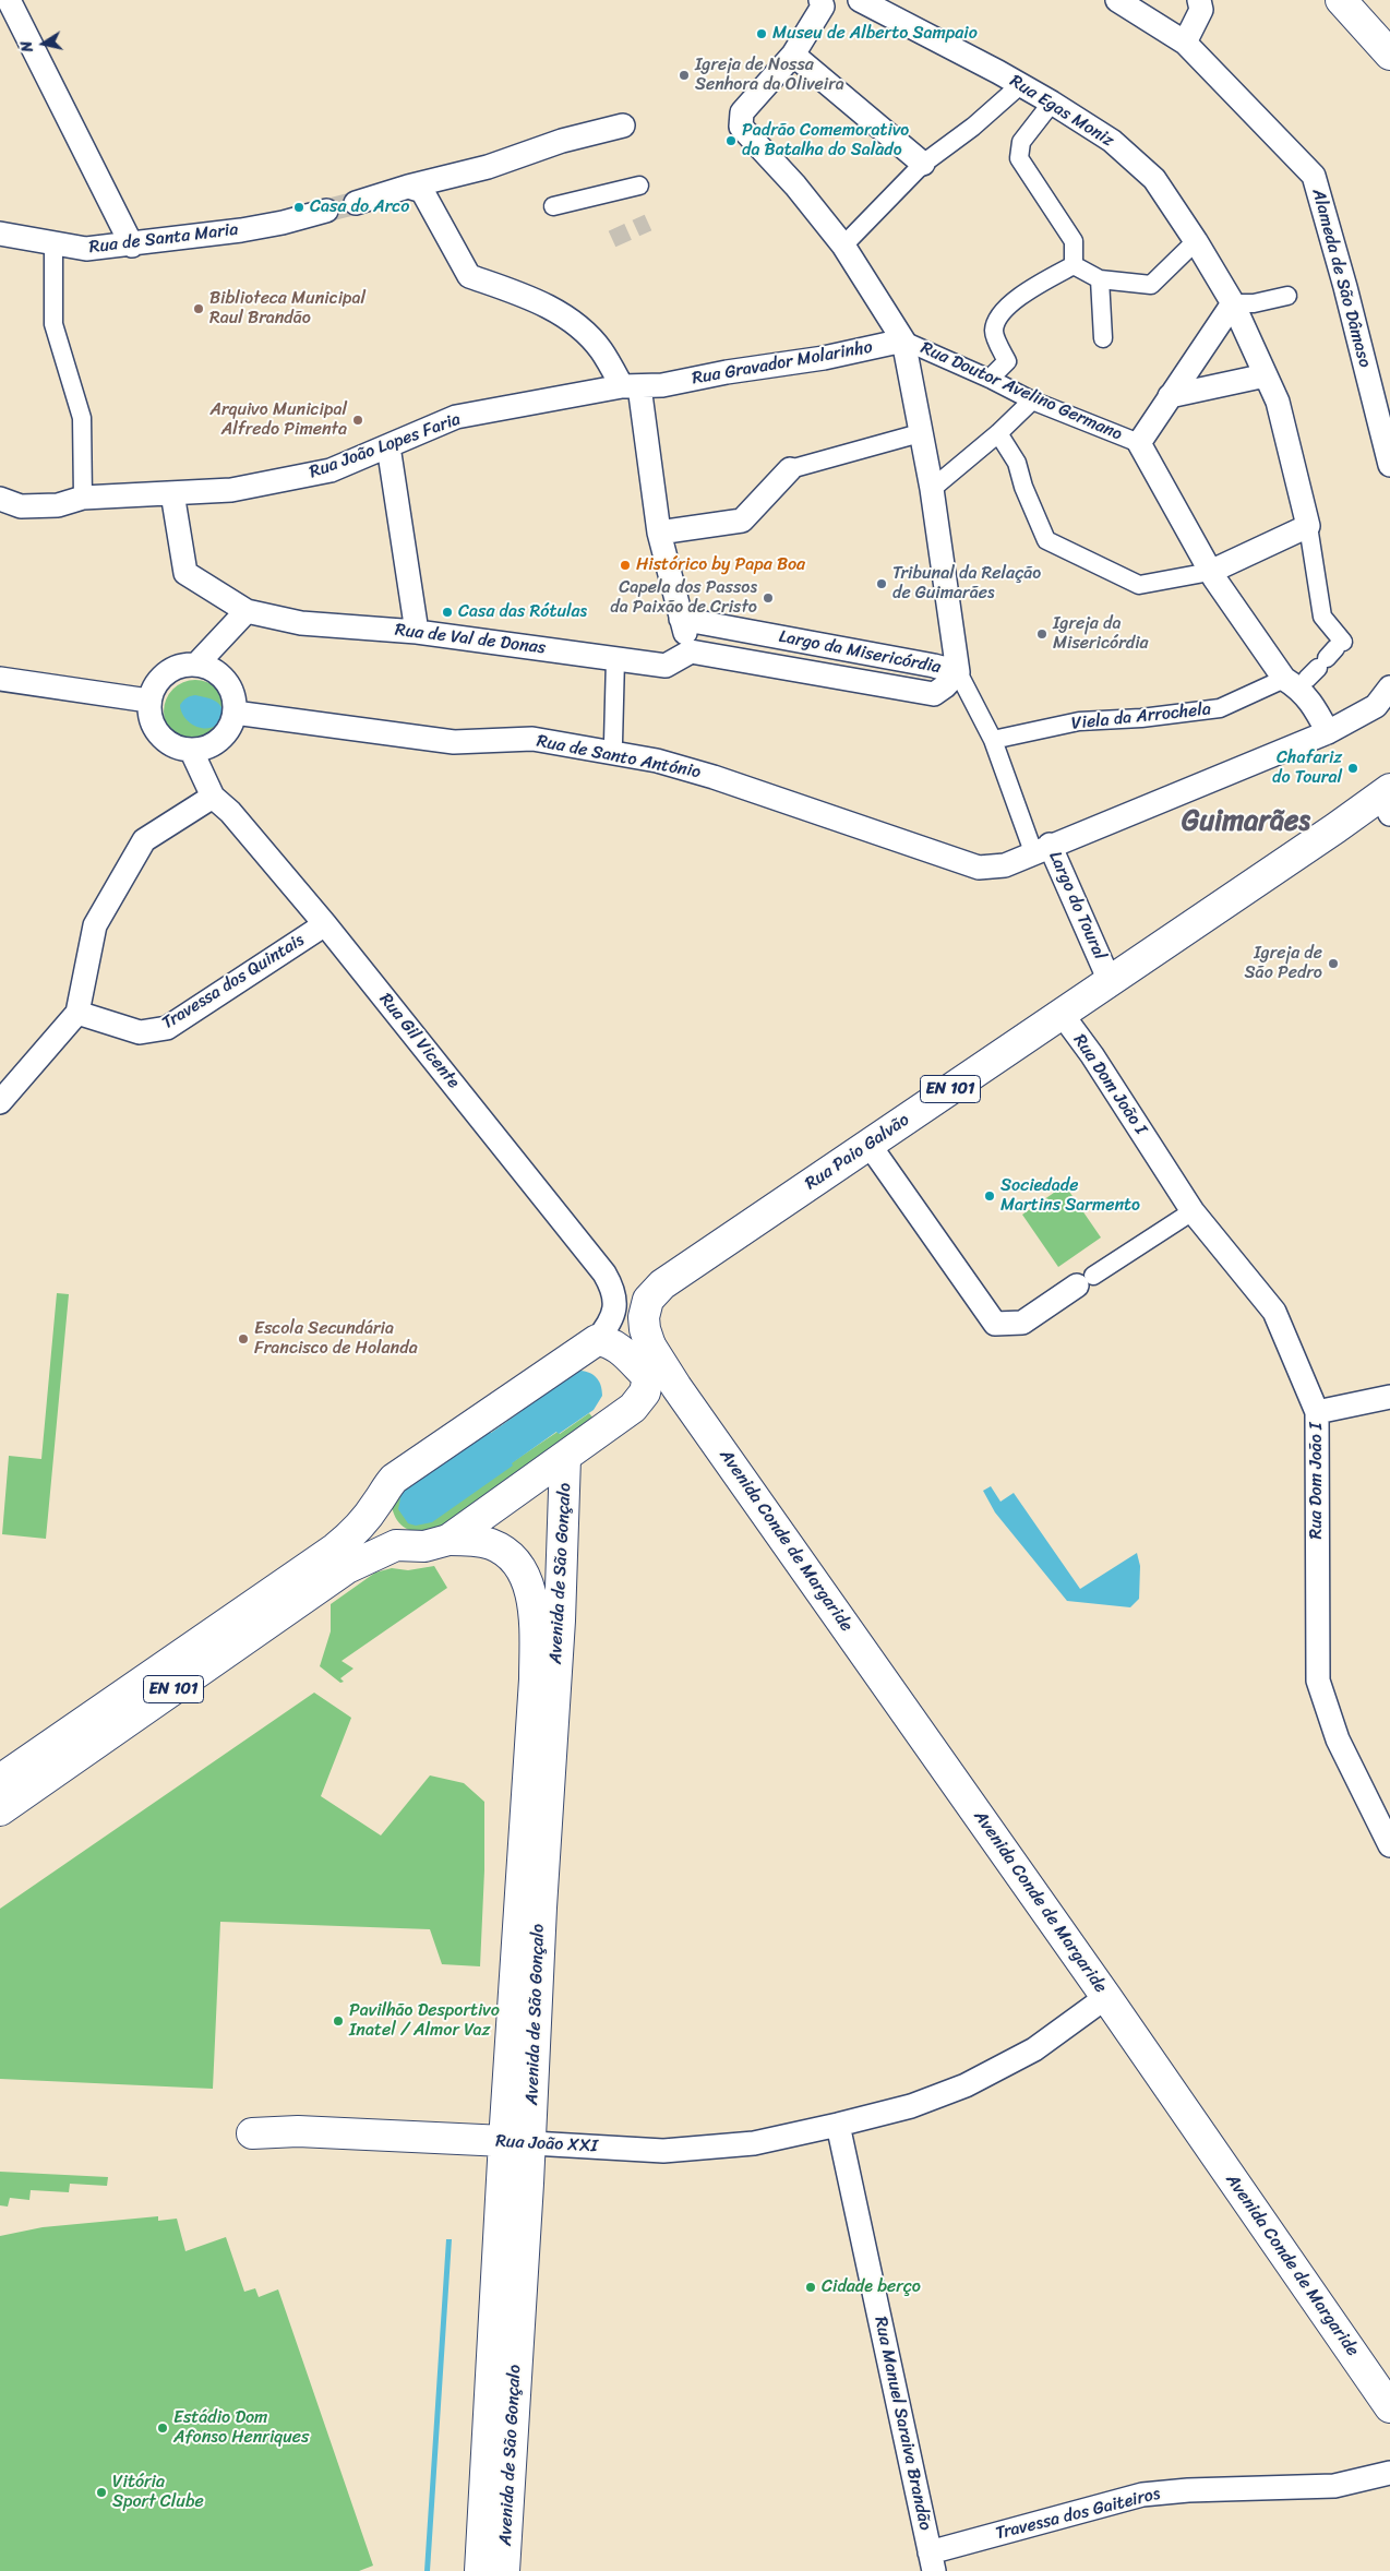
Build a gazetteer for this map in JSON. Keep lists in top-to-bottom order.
{
  "streets": {
    "main road": [
      "Largo do Toural",
      "EN 101",
      "Rua Paio Galvão",
      "Avenida Conde de Margaride",
      "Avenida de São Gonçalo",
      "Rua João XXI"
    ],
    "street": [
      "Rua Egas Moniz",
      "Rua de Santa Maria",
      "Alameda de São Dâmaso",
      "Rua Gravador Molarinho",
      "Rua Doutor Avelino Germano",
      "Rua João Lopes Faria",
      "Rua de Val de Donas",
      "Largo da Misericórdia",
      "Viela da Arrochela",
      "Rua de Santo António",
      "Travessa dos Quintais",
      "Rua Gil Vicente",
      "Rua Dom João I",
      "Rua Manuel Saraiva Brandão",
      "Travessa dos Gaiteiros"
    ]
  },
  "crossings": [
    ["Rua Gravador Molarinho", "Rua Doutor Avelino Germano"],
    ["Rua Gravador Molarinho", "Rua João Lopes Faria"],
    ["Rua João Lopes Faria", "Rua de Val de Donas"],
    ["Rua de Val de Donas", "Largo da Misericórdia"],
    ["Rua de Santo António", "Largo do Toural"],
    ["Rua de Santo António", "Rua Gil Vicente"],
    ["Largo do Toural", "Rua Paio Galvão"],
    ["Travessa dos Quintais", "Rua Gil Vicente"],
    ["Rua Gil Vicente", "EN 101"],
    ["Rua Gil Vicente", "Avenida Conde de Margaride"],
    ["Rua Dom João I", "Rua Paio Galvão"],
    ["EN 101", "Rua Paio Galvão"],
    ["EN 101", "Avenida Conde de Margaride"],
    ["EN 101", "Avenida de São Gonçalo"],
    ["Rua Paio Galvão", "Avenida Conde de Margaride"],
    ["Avenida Conde de Margaride", "Rua João XXI"],
    ["Avenida de São Gonçalo", "Rua João XXI"],
    ["Rua João XXI", "Rua Manuel Saraiva Brandão"],
    ["Rua Manuel Saraiva Brandão", "Travessa dos Gaiteiros"]
  ],
  "districts": ["Guimarães"],
  "places": [
    "Museu de Alberto Sampaio",
    "Igreja de Nossa Senhora da Oliveira",
    "Padrão Comemorativo da Batalha do Salado",
    "Casa do Arco",
    "Biblioteca Municipal Raul Brandão",
    "Arquivo Municipal Alfredo Pimenta",
    "Histórico by Papa Boa",
    "Tribunal da Relação de Guimarães",
    "Capela dos Passos da Paixão de Cristo",
    "Casa das Rótulas",
    "Igreja da Misericórdia",
    "Chafariz do Toural",
    "Igreja de São Pedro",
    "Sociedade Martins Sarmento",
    "Escola Secundária Francisco de Holanda",
    "Pavilhão Desportivo Inatel / Almor Vaz",
    "Cidade berço",
    "Estádio Dom Afonso Henriques",
    "Vitória Sport Clube"
  ],
  "north": "left"
}
